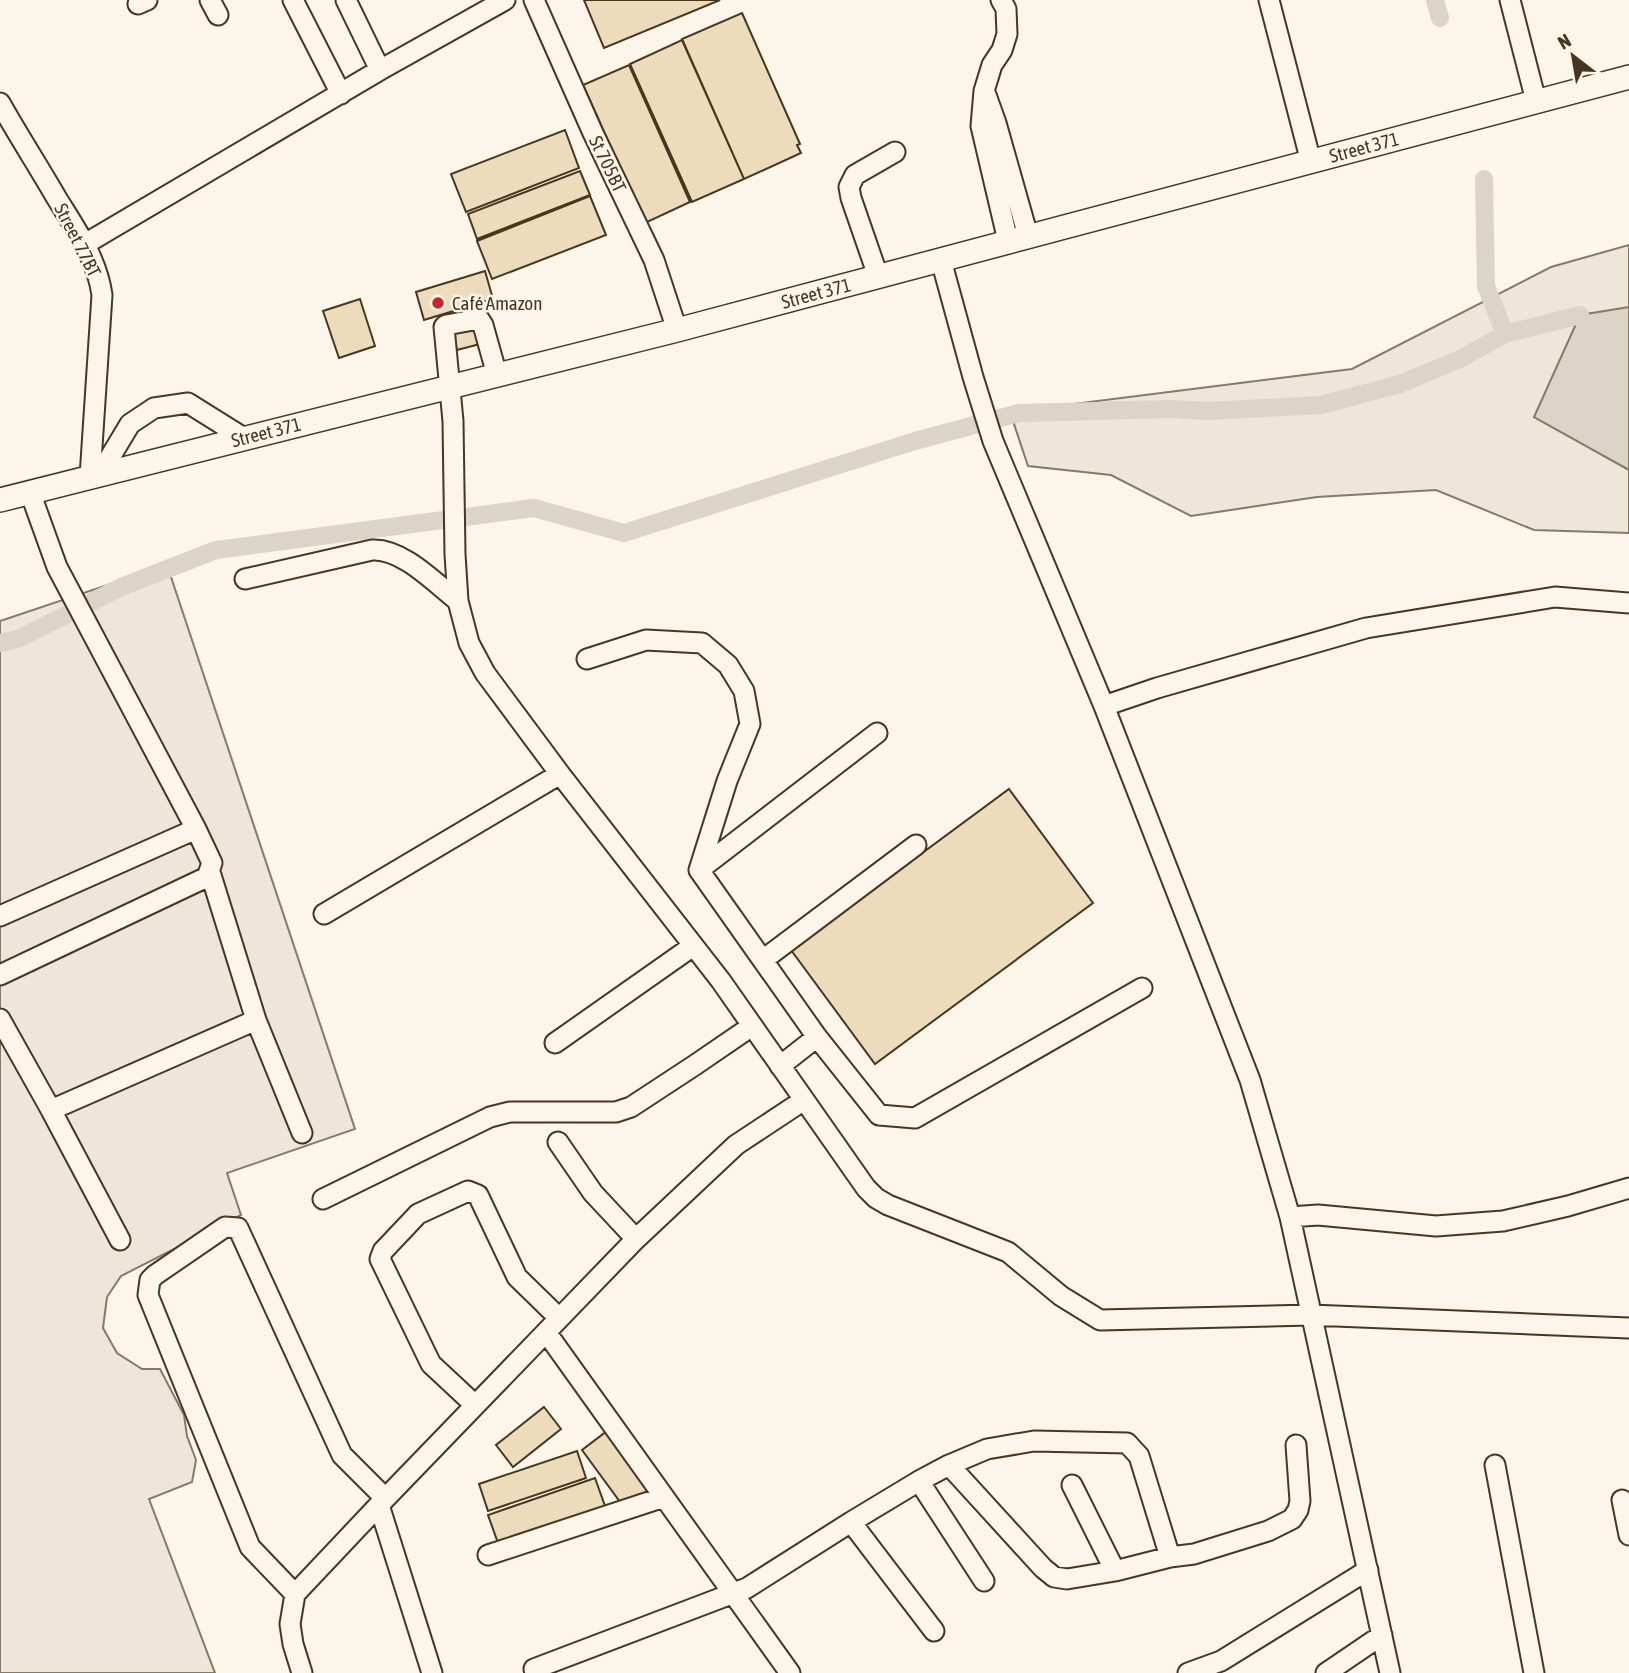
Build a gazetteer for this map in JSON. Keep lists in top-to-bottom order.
{
  "streets": {
    "main road": ["Street 371"],
    "street": ["St 705BT", "Street 77BT"]
  },
  "crossings": [
    ["Street 371", "St 705BT"],
    ["Street 371", "Street 77BT"]
  ],
  "places": ["Café Amazon"],
  "north": "top left"
}
